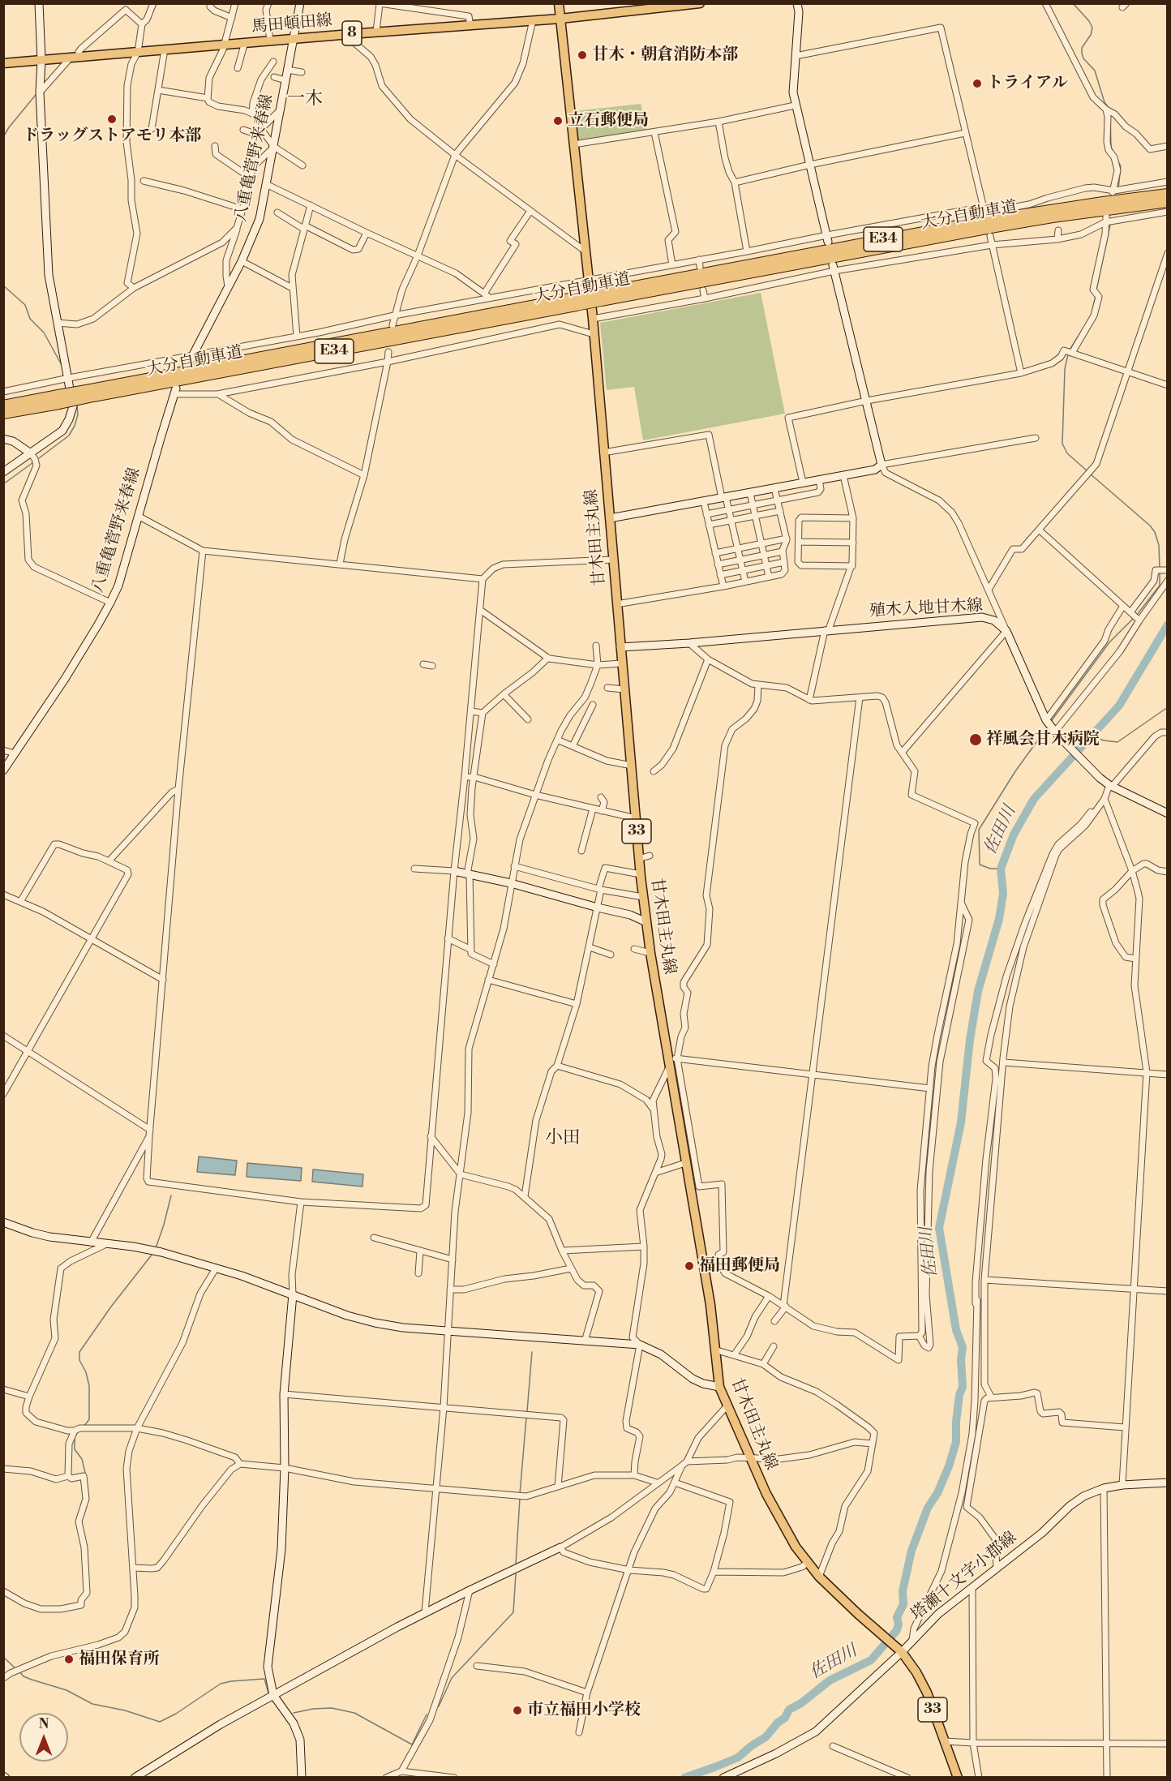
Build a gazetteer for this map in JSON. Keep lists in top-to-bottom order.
{
  "streets": {
    "highway": ["大分自動車道", "E34"],
    "main road": [
      "馬田頓田線",
      "8",
      "甘木田主丸線",
      "33"
    ],
    "street": ["八重亀菅野来春線", "殖木入地甘木線", "塔瀬十文字小郡線"]
  },
  "crossings": [
    ["馬田頓田線", "八重亀菅野来春線"],
    ["馬田頓田線", "甘木田主丸線"],
    ["甘木田主丸線", "殖木入地甘木線"],
    ["甘木田主丸線", "塔瀬十文字小郡線"]
  ],
  "districts": ["一木", "小田"],
  "water": ["佐田川"],
  "places": [
    "甘木・朝倉消防本部",
    "トライアル",
    "ドラッグストアモリ本部",
    "立石郵便局",
    "祥風会甘木病院",
    "福田郵便局",
    "福田保育所",
    "市立福田小学校"
  ],
  "north": "top"
}
